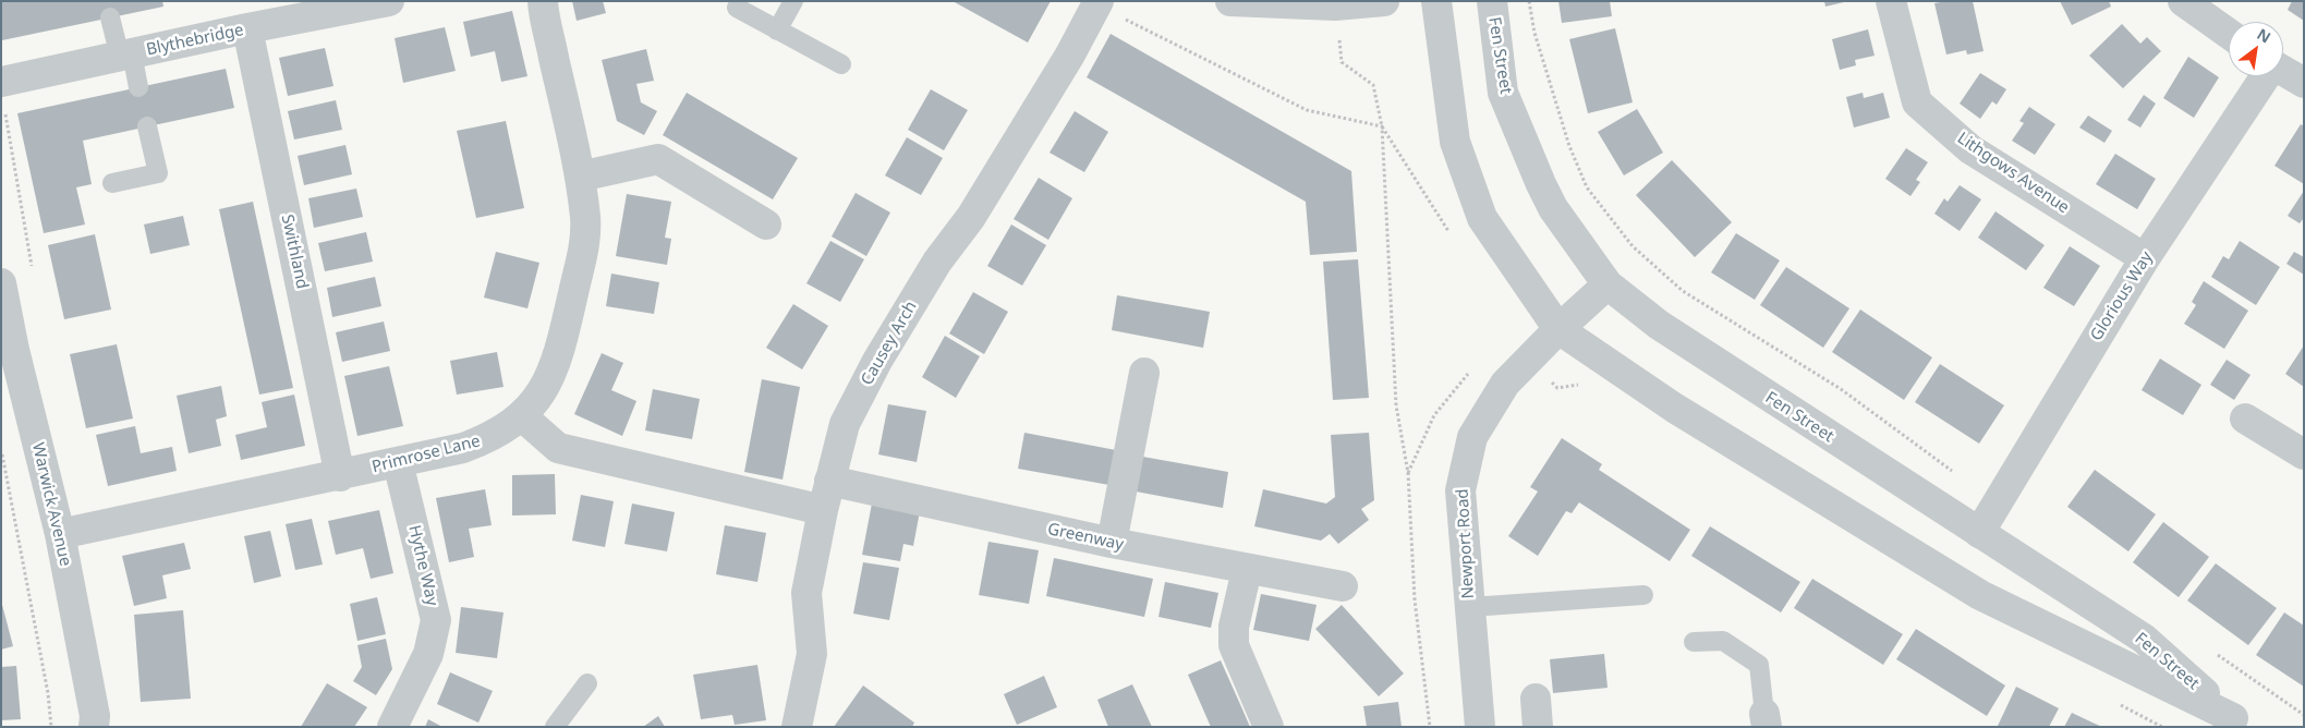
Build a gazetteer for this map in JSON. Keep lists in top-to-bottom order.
{
  "streets": {
    "street": [
      "Blythebridge",
      "Fen Street",
      "Lithgows Avenue",
      "Swithland",
      "Glorious Way",
      "Causey Arch",
      "Primrose Lane",
      "Warwick Avenue",
      "Greenway",
      "Newport Road",
      "Hythe Way"
    ]
  },
  "crossings": [
    ["Blythebridge", "Swithland"],
    ["Fen Street", "Glorious Way"],
    ["Fen Street", "Newport Road"],
    ["Lithgows Avenue", "Glorious Way"],
    ["Swithland", "Primrose Lane"],
    ["Causey Arch", "Greenway"],
    ["Primrose Lane", "Warwick Avenue"],
    ["Primrose Lane", "Hythe Way"]
  ],
  "north": "top right"
}
